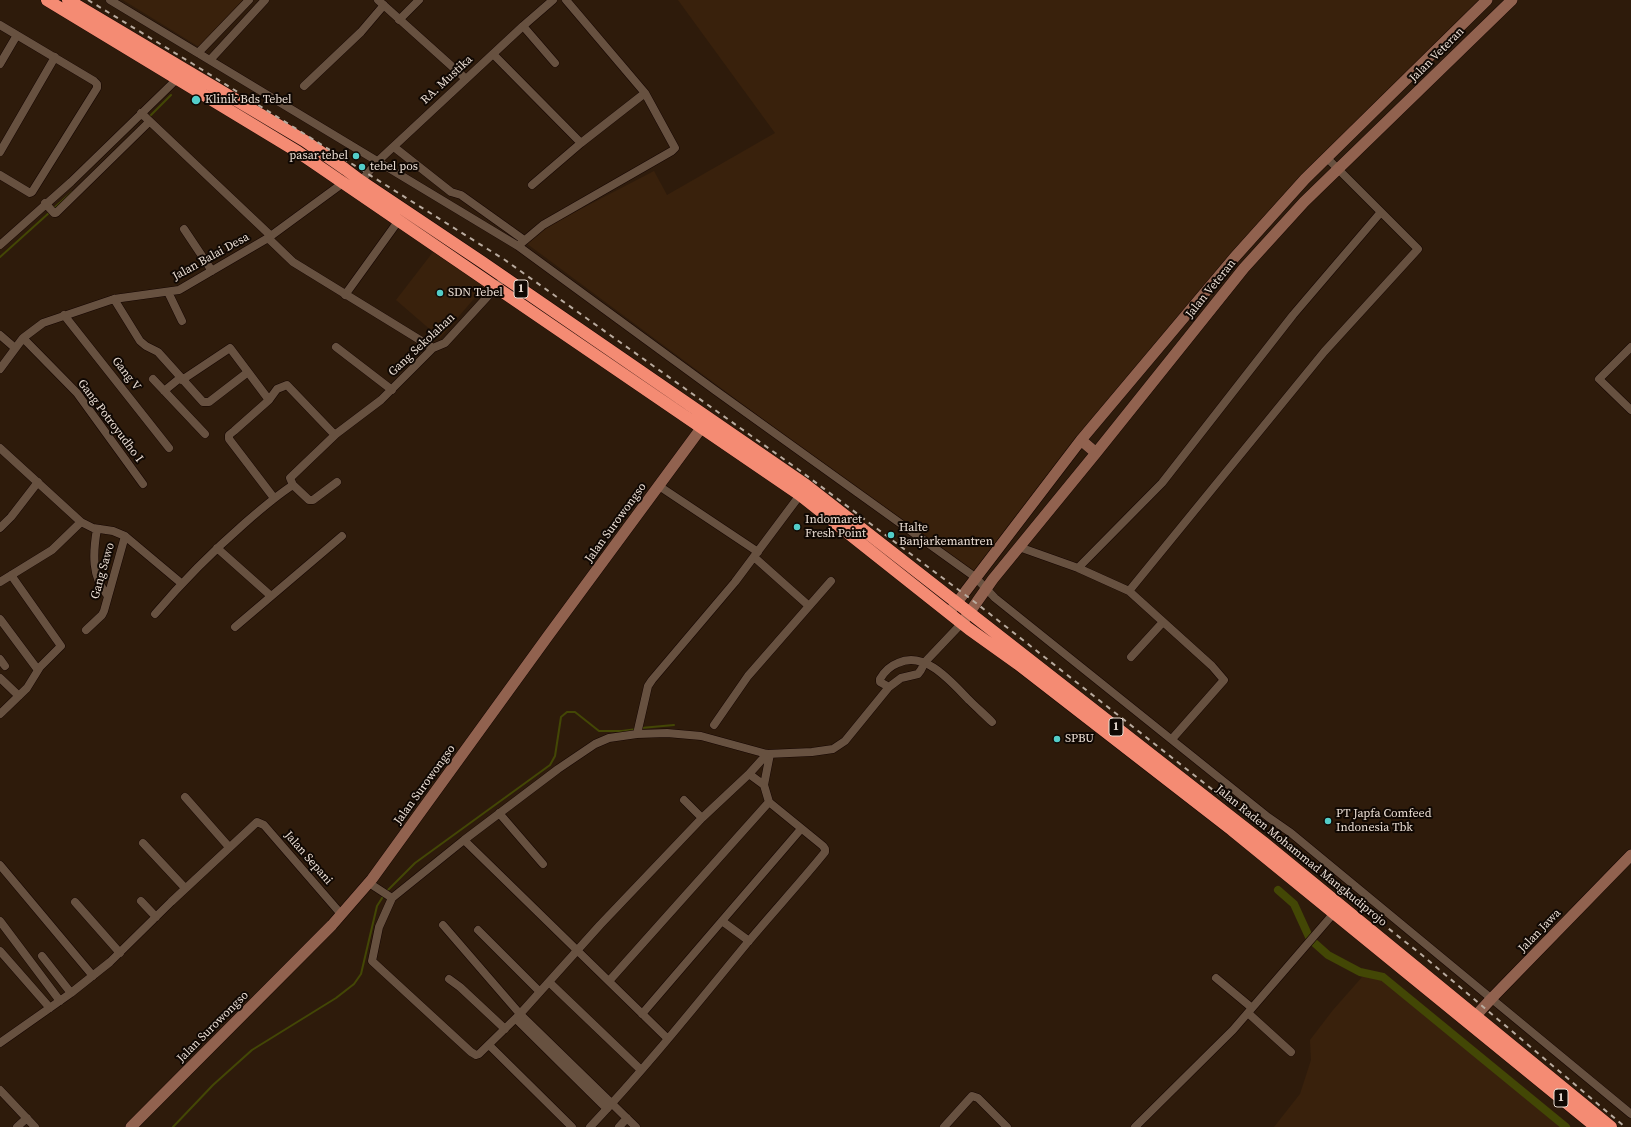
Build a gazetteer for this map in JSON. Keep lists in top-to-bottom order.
{
  "streets": {
    "highway": ["1", "Jalan Raden Mohammad Mangkudiprojo"],
    "main road": ["Jalan Veteran", "Jalan Surowongso", "Jalan Jawa"],
    "street": [
      "RA. Mustika",
      "Jalan Balai Desa",
      "Gang Sekolahan",
      "Gang V",
      "Gang Potroyudho I",
      "Gang Sawo",
      "Jalan Sepani"
    ]
  },
  "crossings": [
    ["Jalan Veteran", "1"],
    ["Jalan Veteran", "Jalan Raden Mohammad Mangkudiprojo"],
    ["RA. Mustika", "1"],
    ["Jalan Balai Desa", "1"],
    ["Jalan Balai Desa", "Gang V"],
    ["Jalan Balai Desa", "Gang Potroyudho I"],
    ["1", "Gang Sekolahan"],
    ["1", "Jalan Surowongso"],
    ["1", "Jalan Raden Mohammad Mangkudiprojo"],
    ["Jalan Surowongso", "Jalan Sepani"],
    ["Jalan Raden Mohammad Mangkudiprojo", "Jalan Jawa"]
  ],
  "places": [
    "Klinik Bds Tebel",
    "pasar tebel",
    "tebel pos",
    "SDN Tebel",
    "Indomaret Fresh Point",
    "Halte Banjarkemantren",
    "SPBU",
    "PT Japfa Comfeed Indonesia Tbk"
  ]
}
